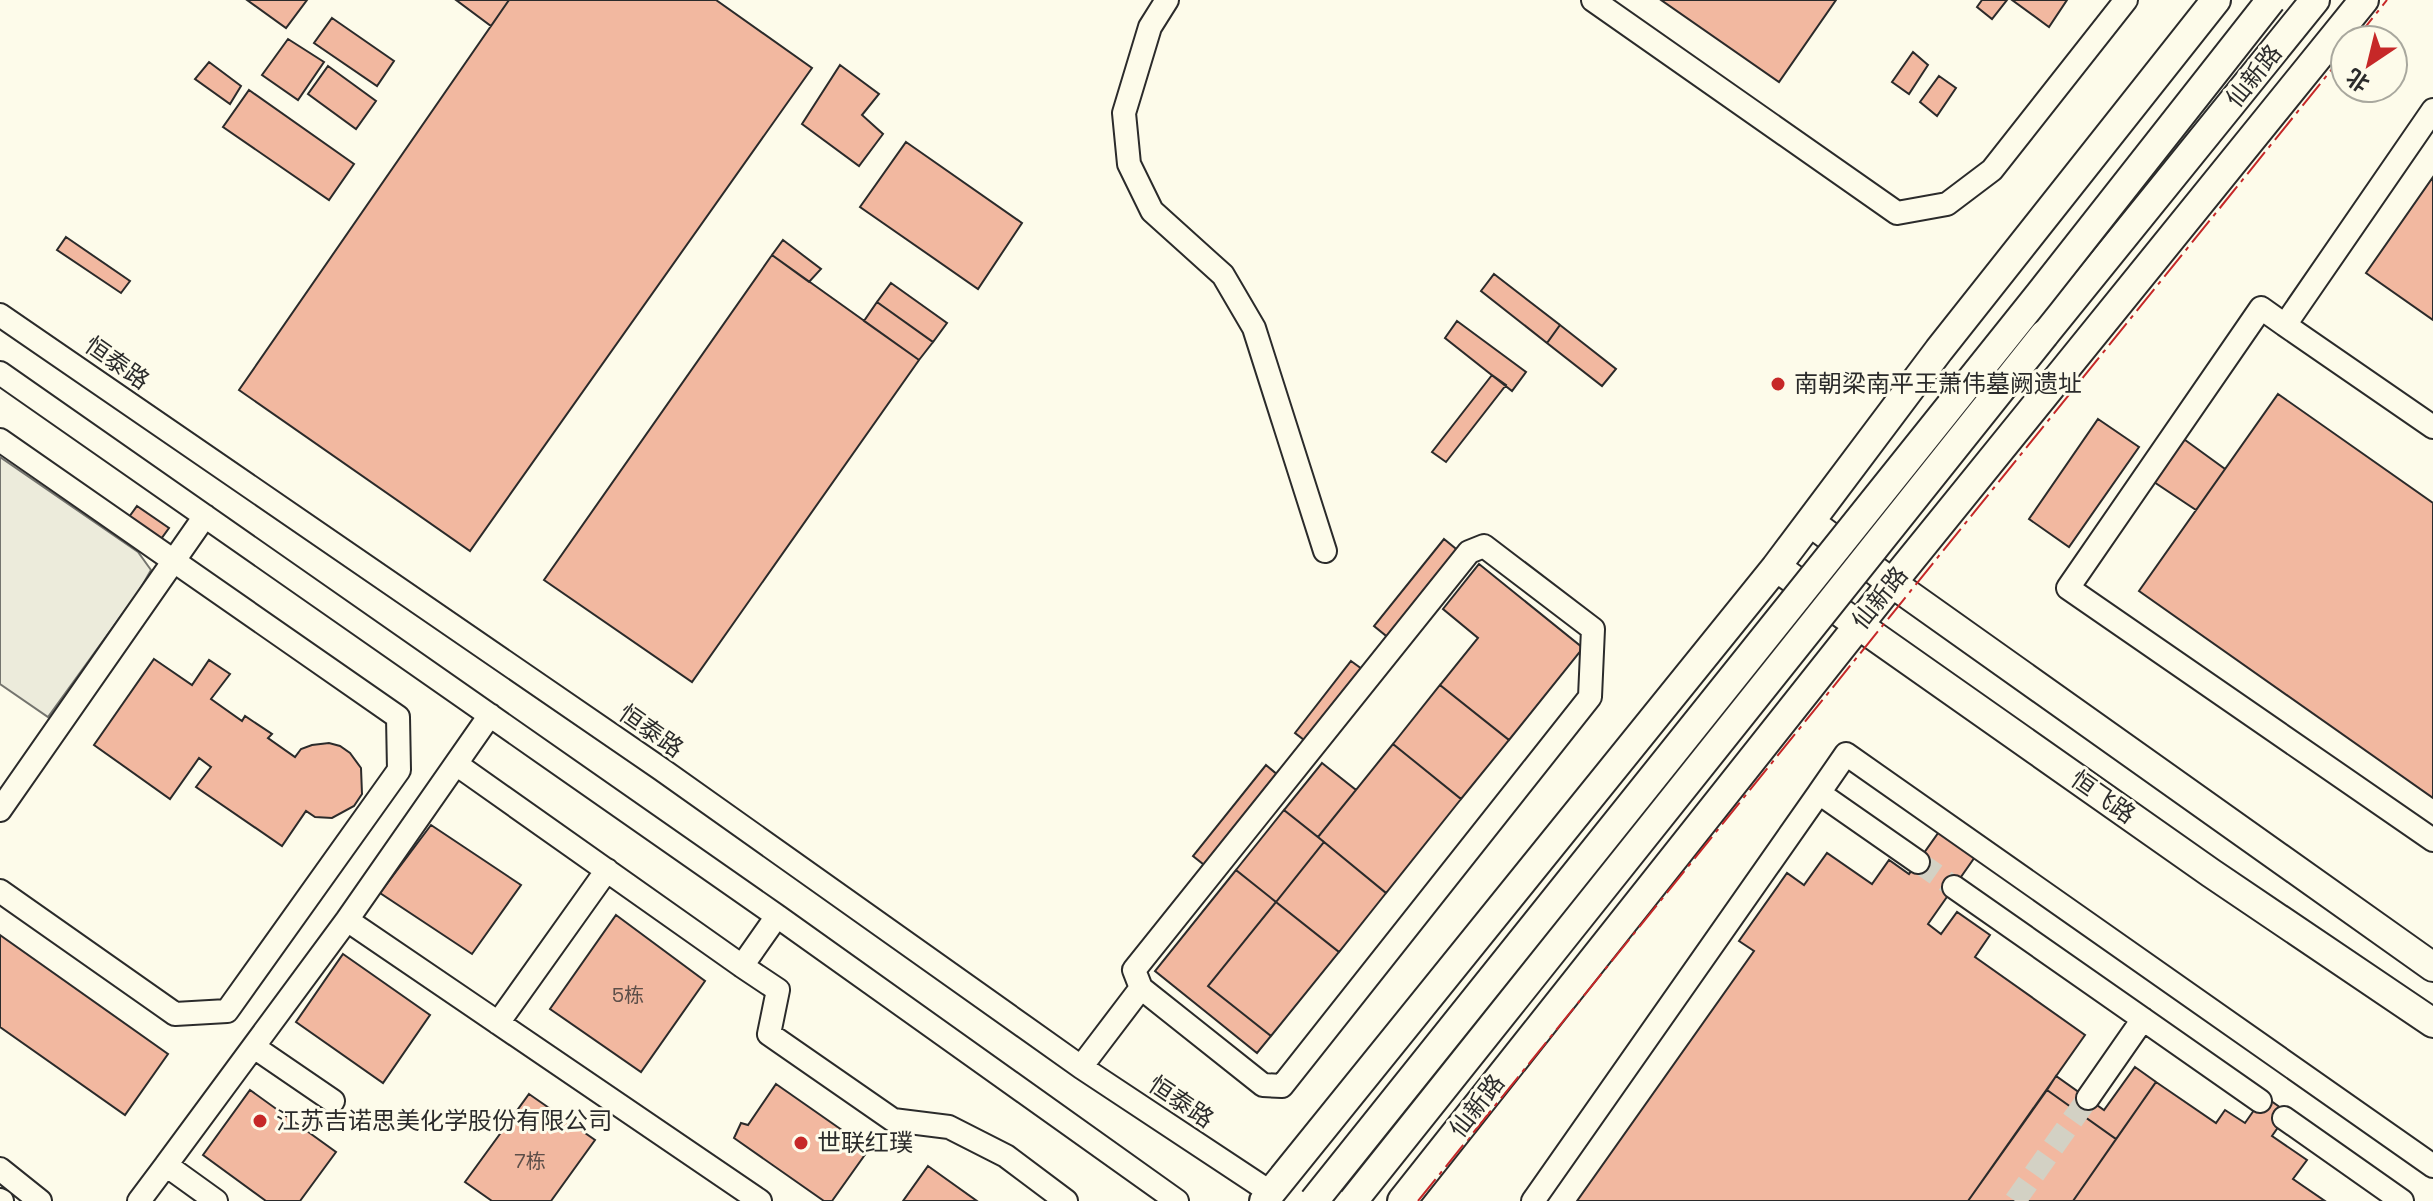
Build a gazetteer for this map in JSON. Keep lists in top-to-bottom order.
{
  "streets": {
    "main road": ["仙新路", "恒飞路"],
    "street": ["恒泰路"]
  },
  "crossings": [
    ["仙新路", "恒飞路"]
  ],
  "places": ["南朝梁南平王萧伟墓阙遗址", "江苏吉诺思美化学股份有限公司", "世联红璞"],
  "house_numbers": ["5栋", "7栋"],
  "north": "bottom left"
}
